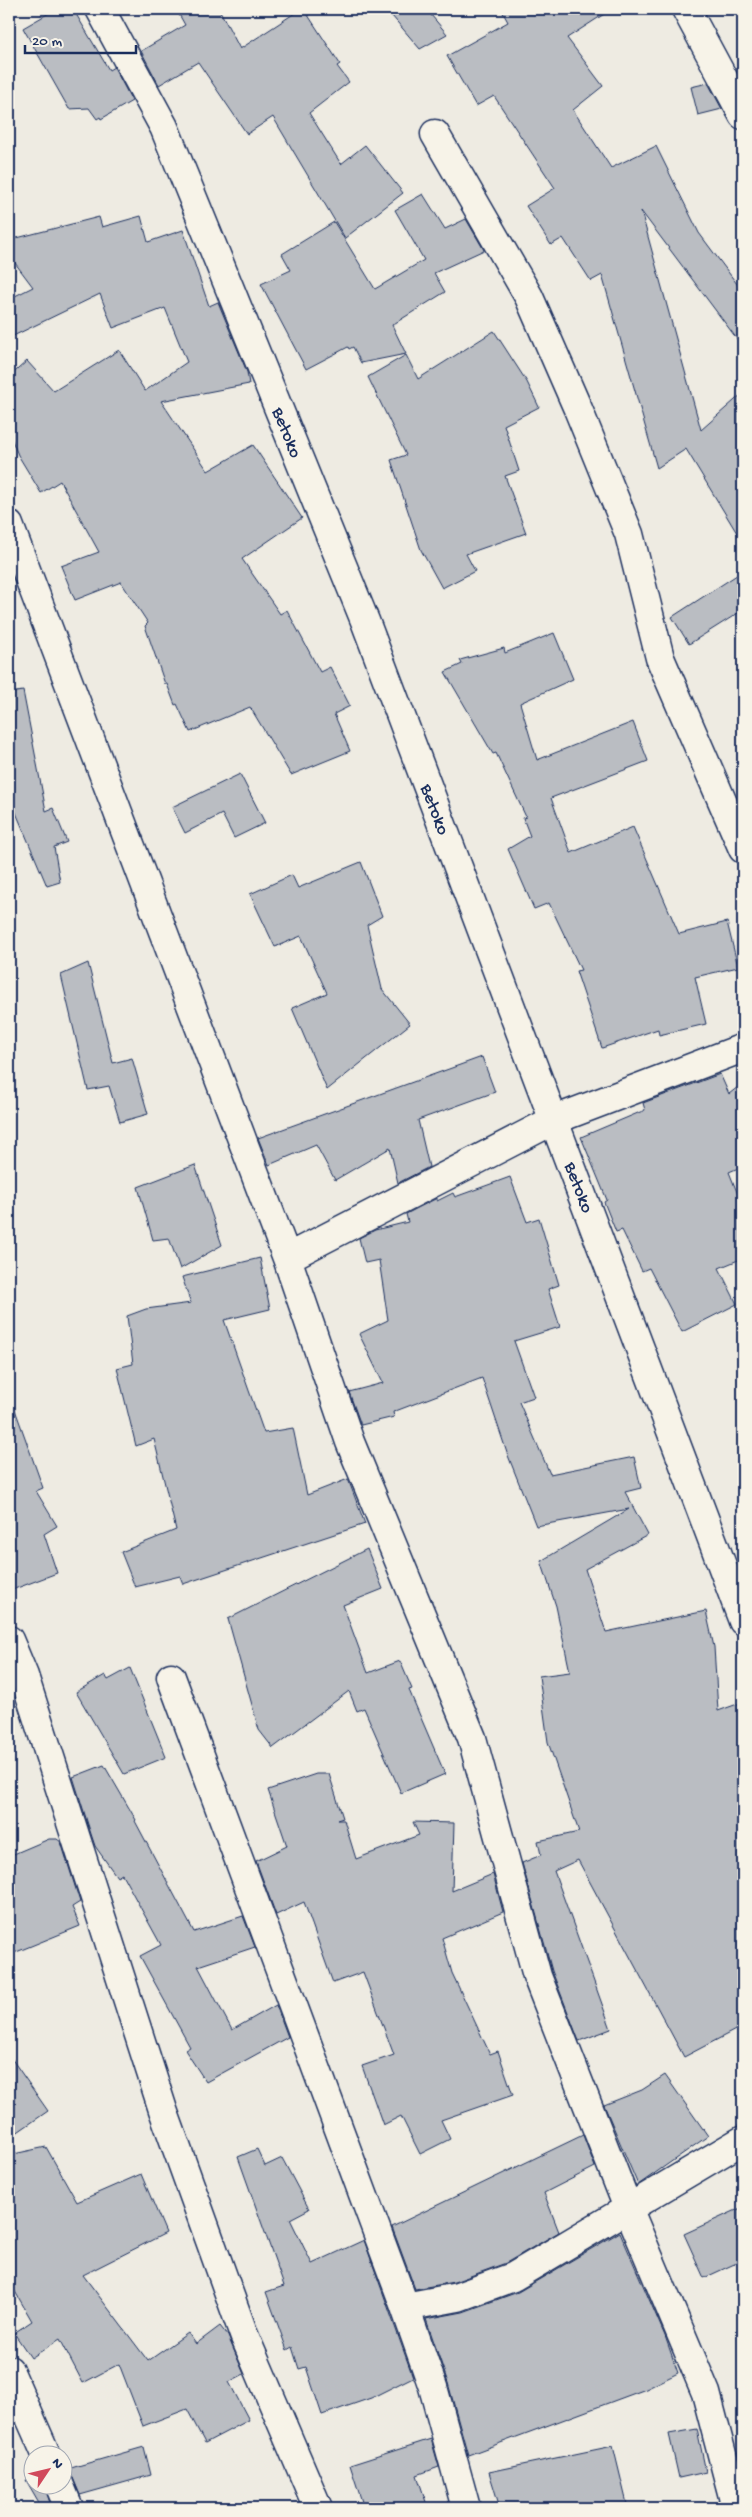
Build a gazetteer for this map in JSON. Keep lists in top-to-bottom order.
{
  "streets": {
    "street": ["Betoko"]
  },
  "scale_bar": "20 m",
  "north": "top right"
}
